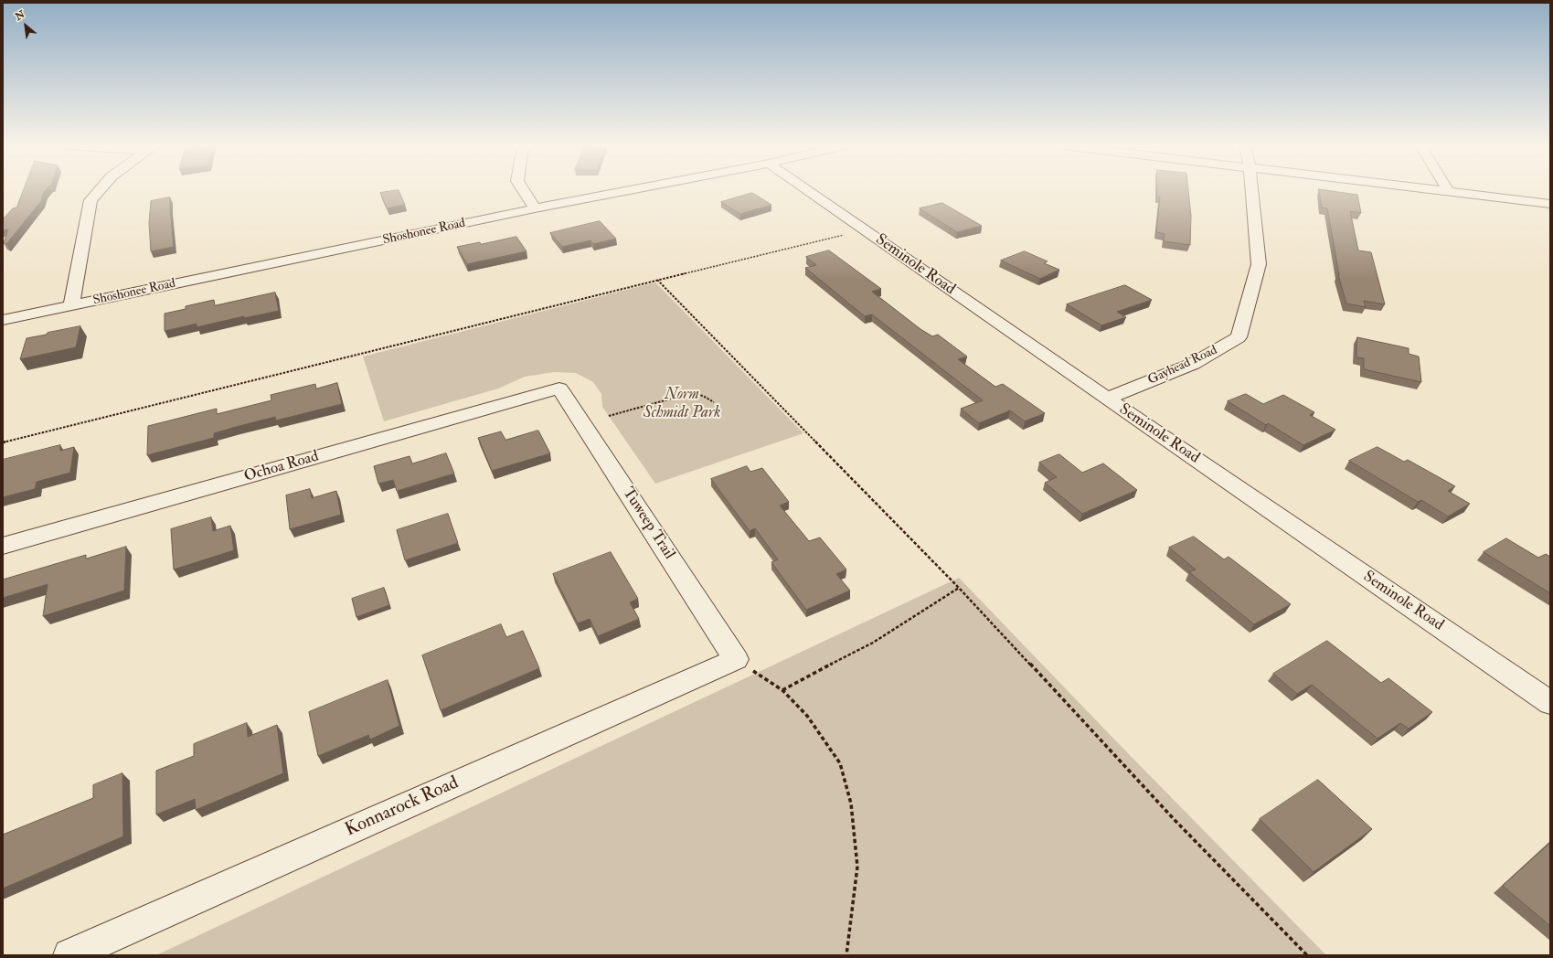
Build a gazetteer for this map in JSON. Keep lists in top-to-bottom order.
{
  "streets": {
    "street": [
      "Shoshonee Road",
      "Seminole Road",
      "Gayhead Road",
      "Ochoa Road",
      "Tuweep Trail",
      "Konnarock Road"
    ]
  },
  "crossings": [
    ["Seminole Road", "Gayhead Road"],
    ["Ochoa Road", "Tuweep Trail"],
    ["Tuweep Trail", "Konnarock Road"]
  ],
  "parks": ["Norm Schmidt Park"],
  "north": "top left"
}
